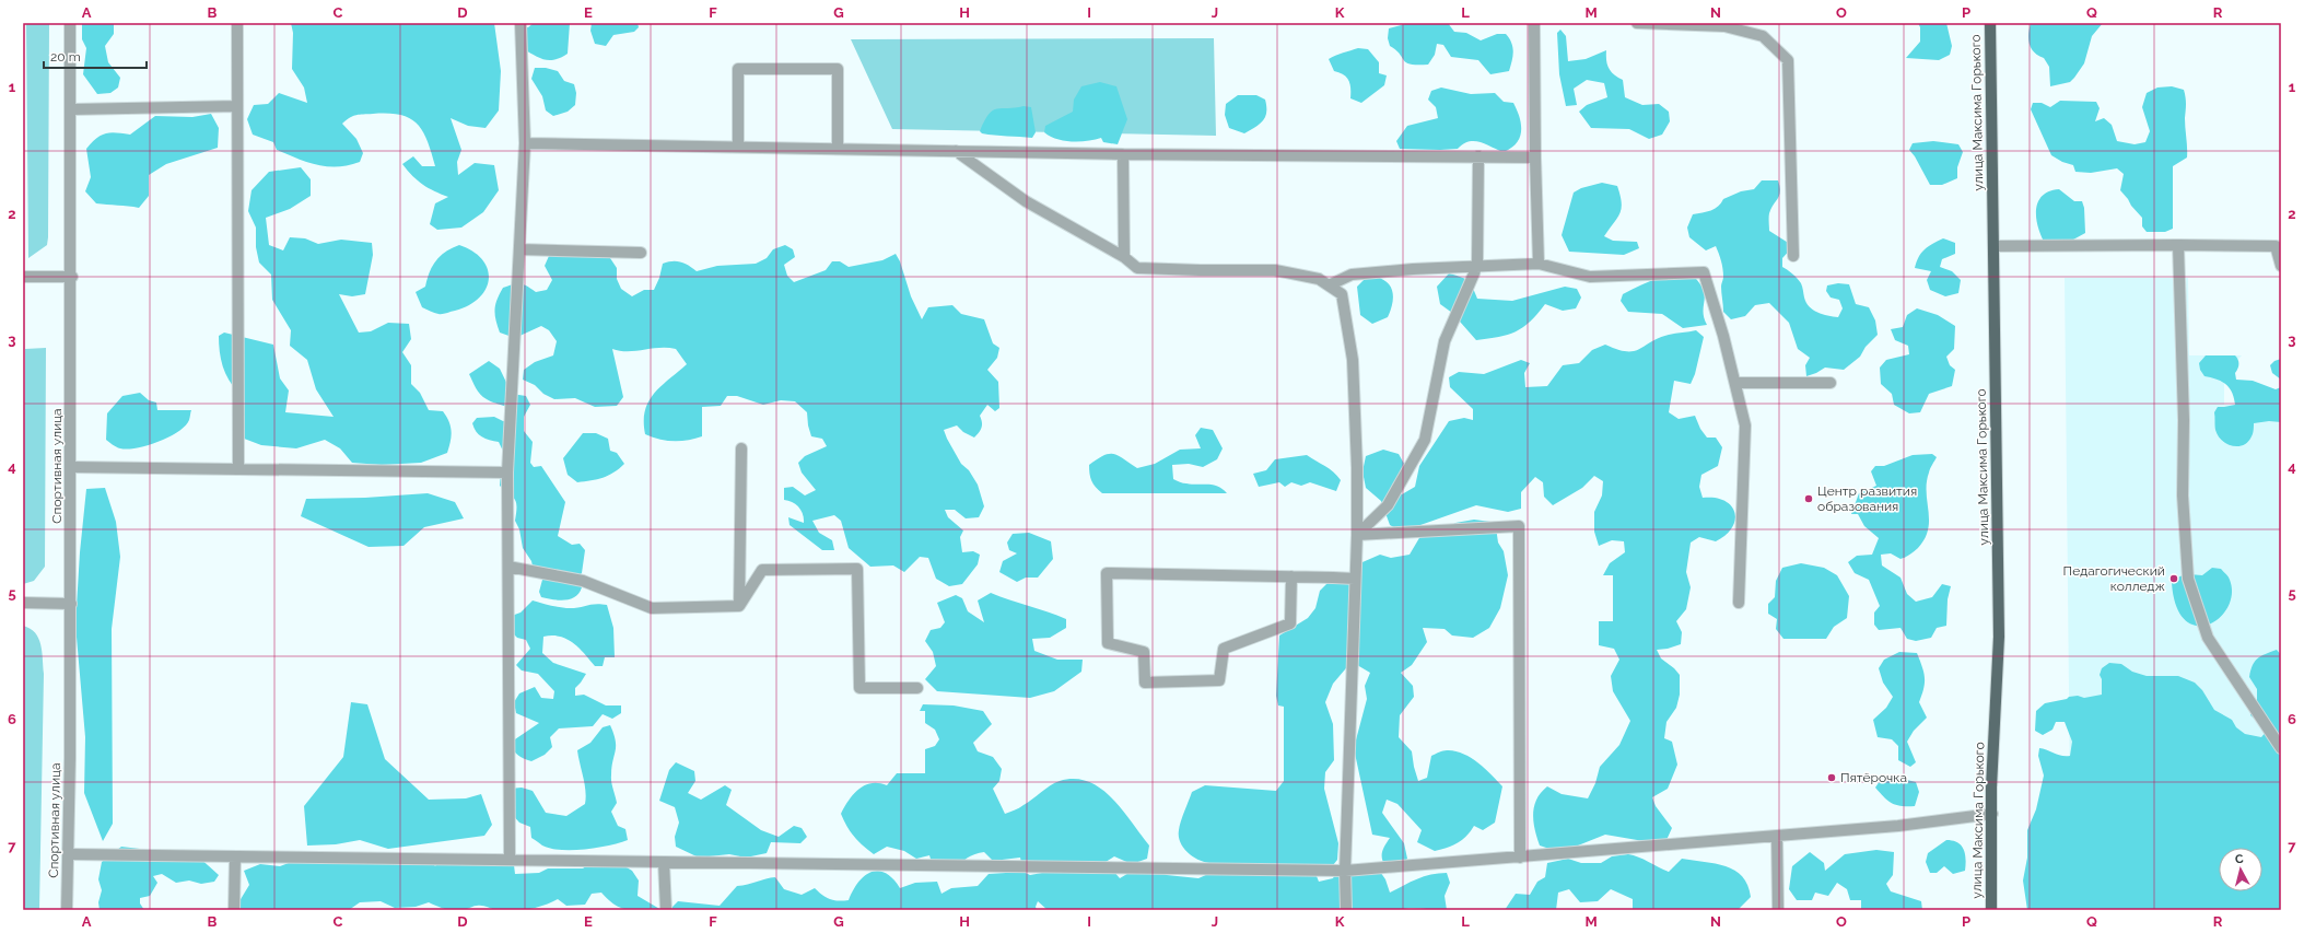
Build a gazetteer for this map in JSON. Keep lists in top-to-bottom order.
{
  "streets": {
    "main road": ["улица Максима Горького"],
    "street": ["Спортивная улица"]
  },
  "places": ["Центр развития образования", "Педагогический колледж", "Пятёрочка"],
  "scale_bar": "20 m",
  "north": "top",
  "grid": {
    "columns": [
      "A",
      "B",
      "C",
      "D",
      "E",
      "F",
      "G",
      "H",
      "I",
      "J",
      "K",
      "L",
      "M",
      "N",
      "O",
      "P",
      "Q",
      "R"
    ],
    "rows": [
      "1",
      "2",
      "3",
      "4",
      "5",
      "6",
      "7"
    ]
  }
}
